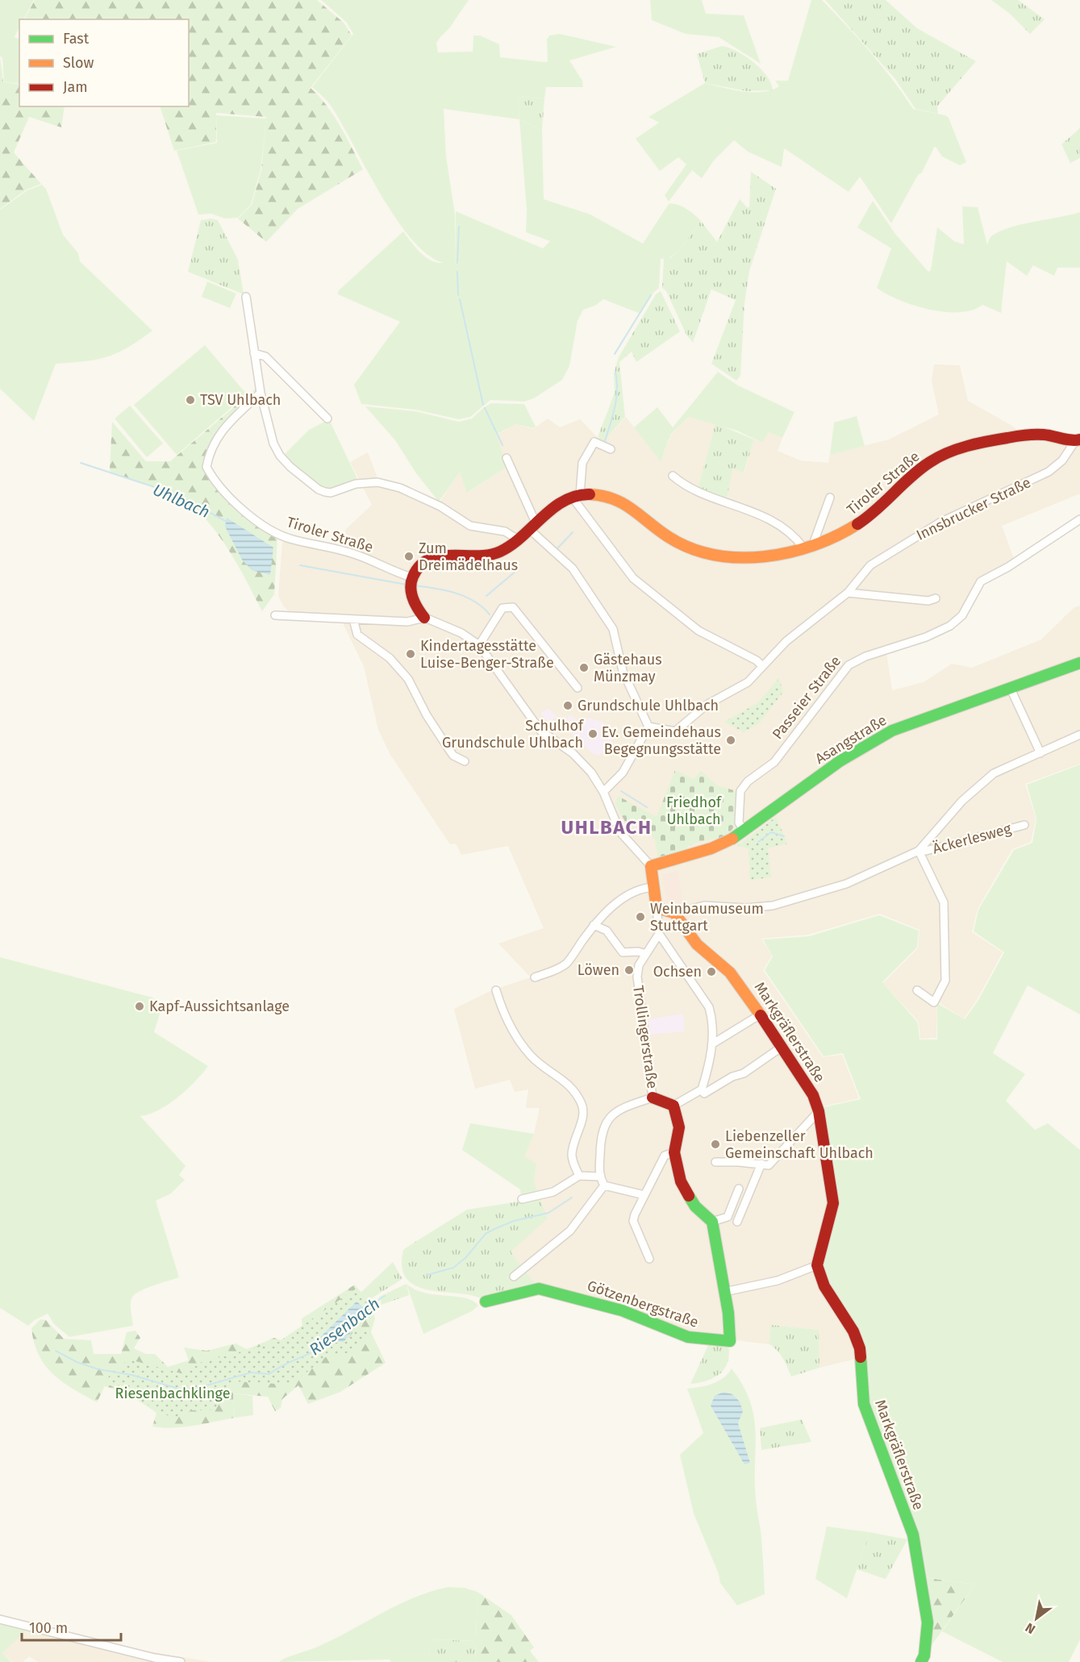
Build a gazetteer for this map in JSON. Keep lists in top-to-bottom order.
{
  "streets": {
    "street": [
      "Tiroler Straße",
      "Innsbrucker Straße",
      "Passeier Straße",
      "Asangstraße",
      "Äckerlesweg",
      "Markgräflerstraße",
      "Trollingerstraße",
      "Götzenbergstraße"
    ]
  },
  "crossings": [
    ["Tiroler Straße", "Innsbrucker Straße"],
    ["Passeier Straße", "Asangstraße"]
  ],
  "districts": ["UHLBACH"],
  "water": ["Uhlbach", "Riesenbach"],
  "parks": ["Friedhof Uhlbach", "Riesenbachklinge"],
  "places": [
    "TSV Uhlbach",
    "Zum Dreimädelhaus",
    "Kindertagesstätte Luise-Benger-Straße",
    "Gästehaus Münzmay",
    "Grundschule Uhlbach",
    "Schulhof Grundschule Uhlbach",
    "Ev. Gemeindehaus Begegnungsstätte",
    "Weinbaumuseum Stuttgart",
    "Löwen",
    "Ochsen",
    "Kapf-Aussichtsanlage",
    "Liebenzeller Gemeinschaft Uhlbach"
  ],
  "legend": ["Fast", "Slow", "Jam"],
  "scale_bar": "100 m",
  "north": "bottom left"
}
